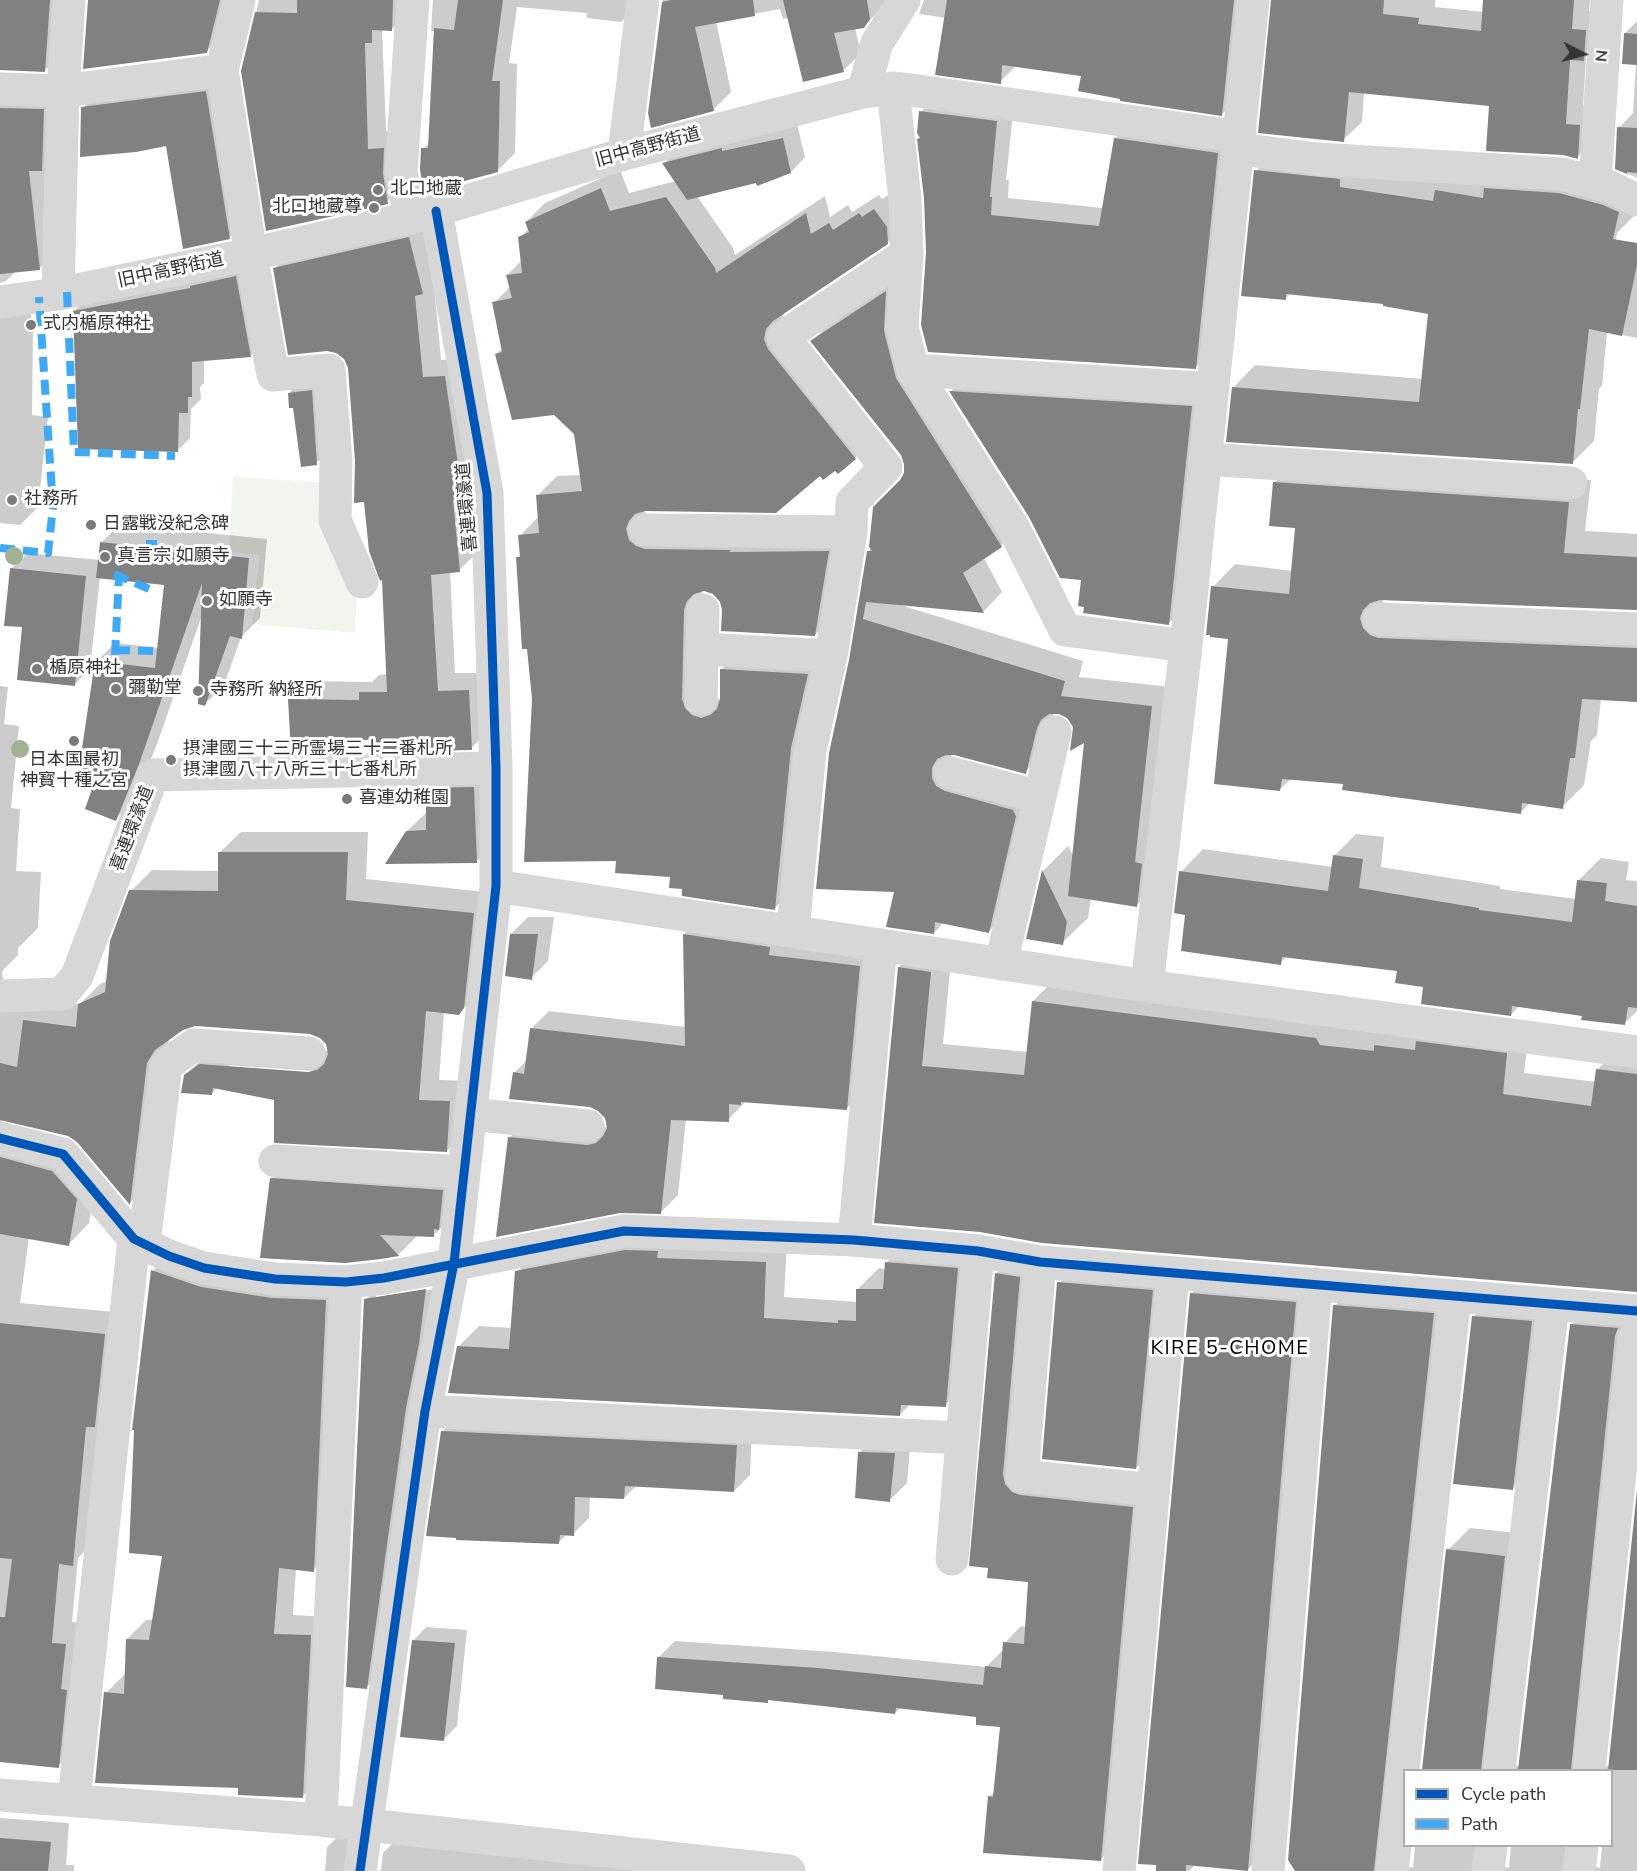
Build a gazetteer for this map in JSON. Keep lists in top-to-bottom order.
{
  "streets": {
    "street": ["旧中高野街道", "喜連環濠道"]
  },
  "crossings": [
    ["旧中高野街道", "喜連環濠道"]
  ],
  "districts": ["KIRE 5-CHOME"],
  "places": [
    "北口地蔵",
    "北口地蔵尊",
    "式内楯原神社",
    "社務所",
    "日露戦没紀念碑",
    "真言宗 如願寺",
    "如願寺",
    "楯原神社",
    "彌勒堂",
    "寺務所 納経所",
    "日本国最初 神寳十種之宮",
    "摂津國三十三所霊場三十二番札所 摂津國八十八所三十七番札所",
    "喜連幼稚園"
  ],
  "legend": ["Cycle path", "Path"],
  "north": "right"
}
